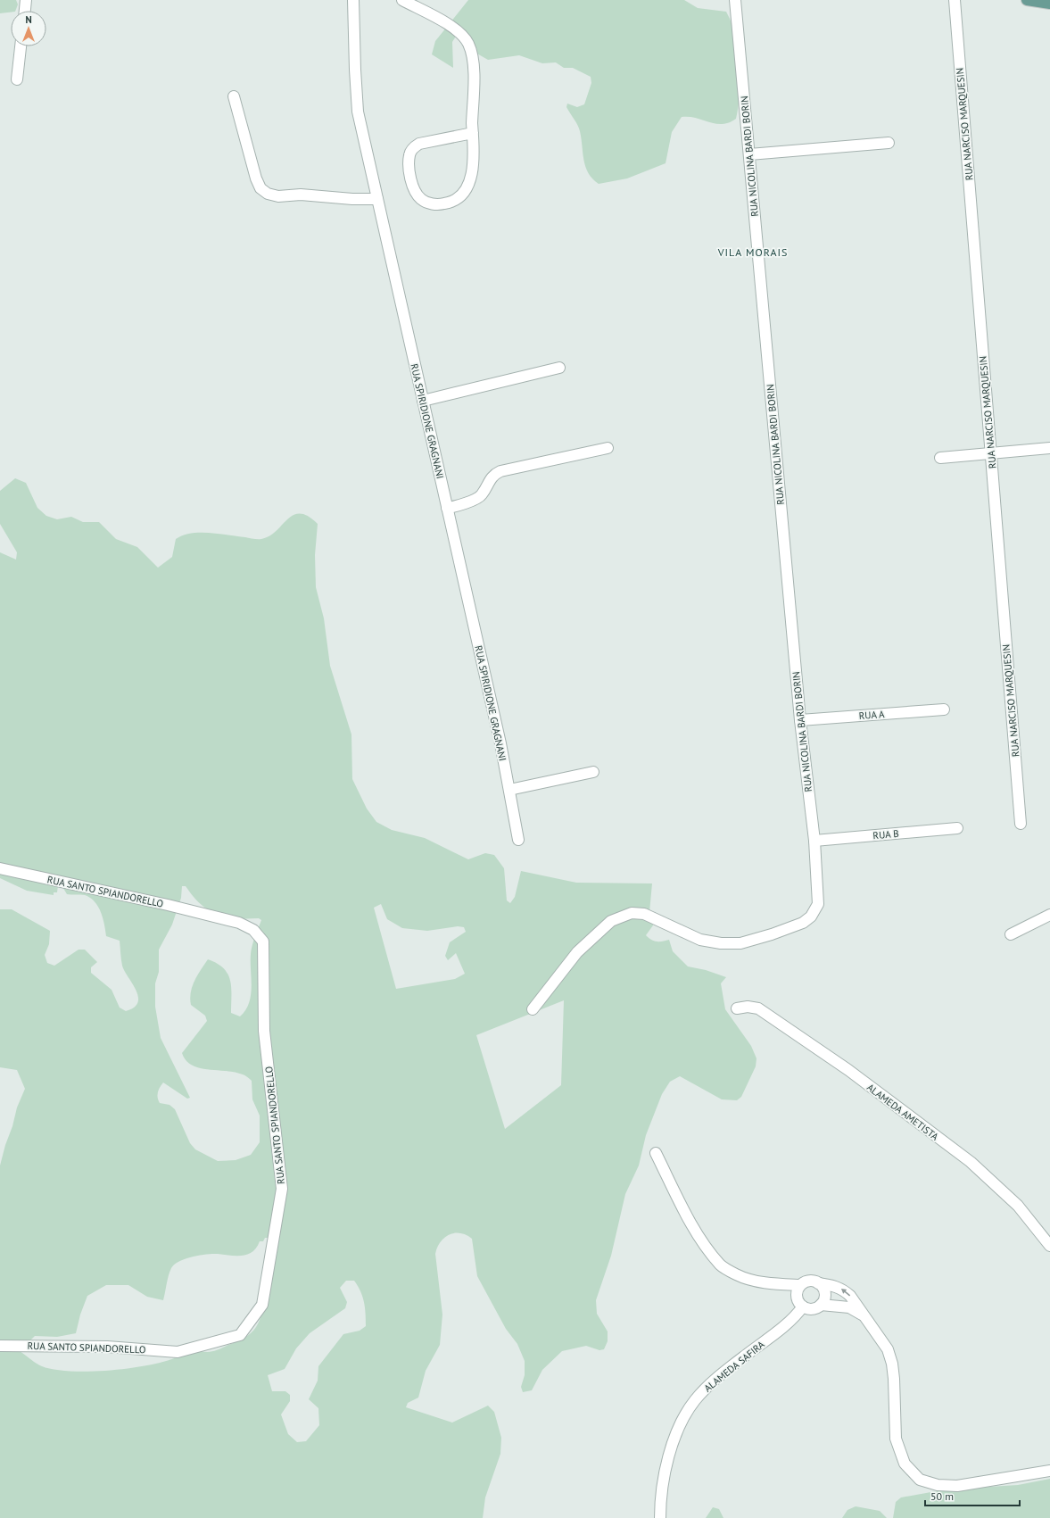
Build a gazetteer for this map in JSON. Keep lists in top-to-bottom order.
{
  "streets": {
    "street": [
      "RUA NARCISO MARQUESIN",
      "RUA NICOLINA BARDI BORIN",
      "RUA SPIRIDIONE GRAGNANI",
      "RUA A",
      "RUA B",
      "RUA SANTO SPIANDORELLO",
      "ALAMEDA AMETISTA",
      "ALAMEDA SAFIRA"
    ]
  },
  "crossings": [
    ["RUA NICOLINA BARDI BORIN", "RUA A"],
    ["RUA NICOLINA BARDI BORIN", "RUA B"]
  ],
  "districts": ["VILA MORAIS"],
  "scale_bar": "50 m",
  "north": "top"
}
